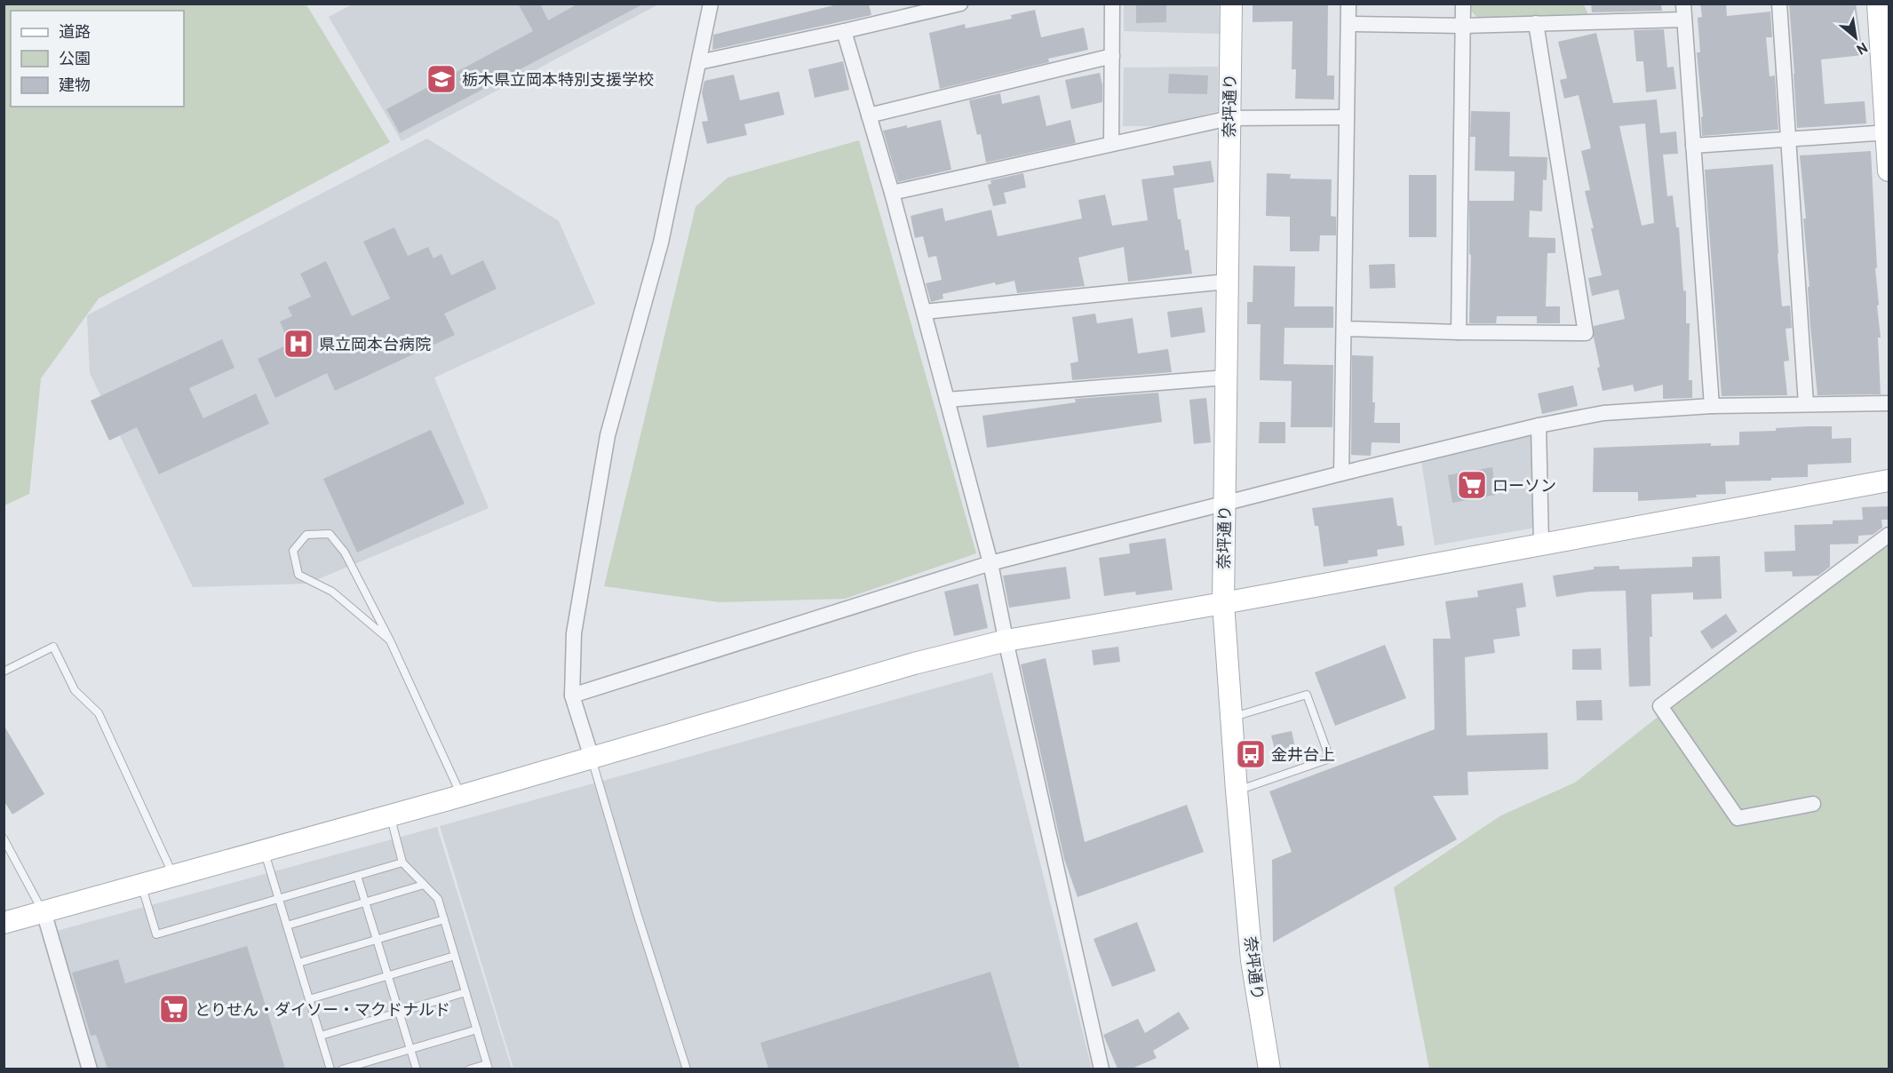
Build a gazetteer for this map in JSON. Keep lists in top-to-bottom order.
{
  "streets": {
    "main road": ["奈坪通り"]
  },
  "places": {
    "school or university": ["栃木県立岡本特別支援学校"],
    "hospital": ["県立岡本台病院"],
    "supermarket": ["ローソン", "とりせん・ダイソー・マクドナルド"],
    "bus stop": ["金井台上"]
  },
  "legend": ["道路", "公園", "建物"],
  "north": "bottom right"
}
